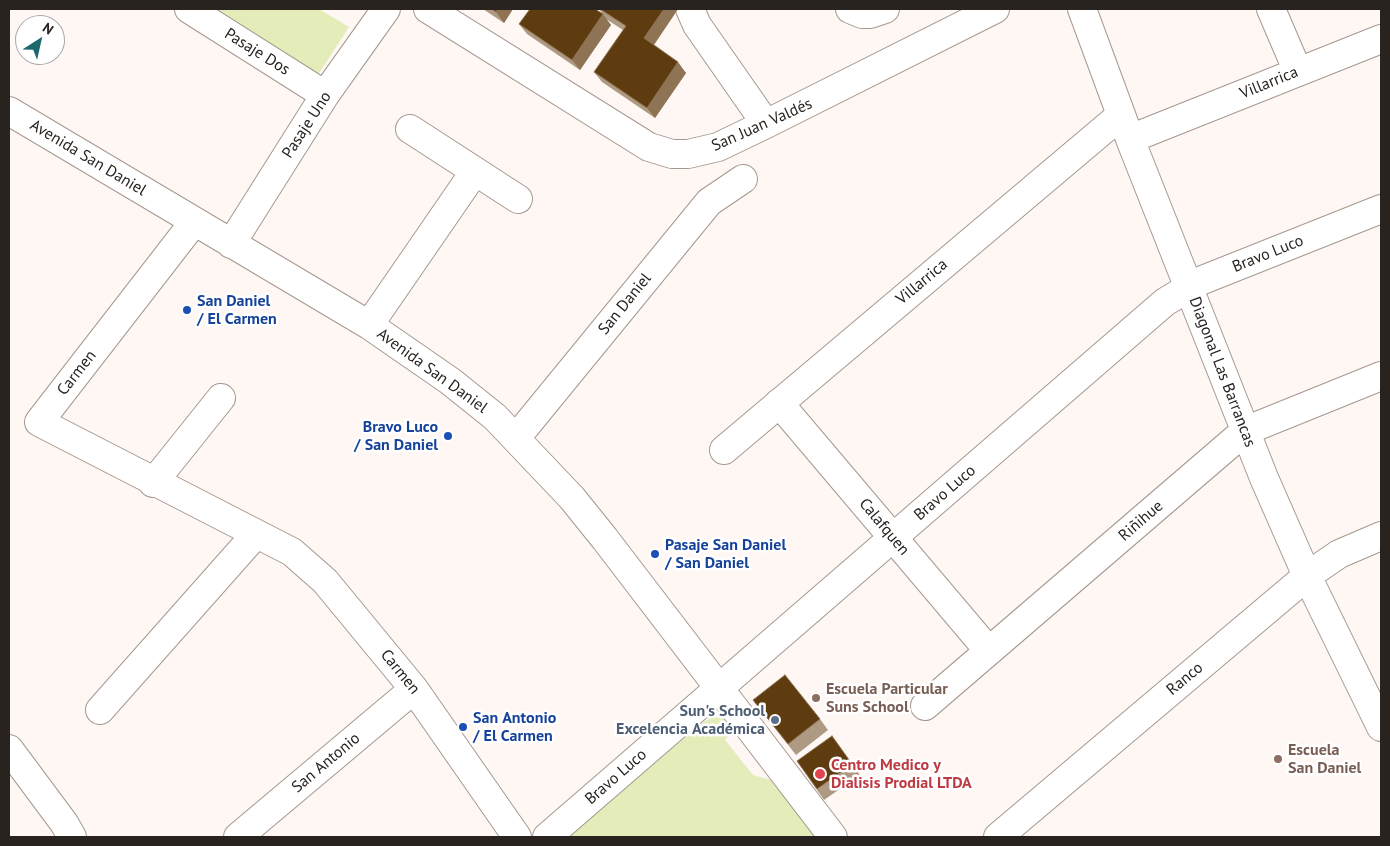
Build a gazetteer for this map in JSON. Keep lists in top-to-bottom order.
{
  "streets": {
    "street": [
      "Pasaje Dos",
      "Villarrica",
      "Pasaje Uno",
      "San Juan Valdés",
      "Avenida San Daniel",
      "Bravo Luco",
      "San Daniel",
      "Diagonal Las Barrancas",
      "Carmen",
      "Riñihue",
      "Calafquen",
      "Ranco",
      "San Antonio"
    ]
  },
  "crossings": [
    ["Pasaje Dos", "Pasaje Uno"],
    ["Villarrica", "Diagonal Las Barrancas"],
    ["Villarrica", "Calafquen"],
    ["Pasaje Uno", "Avenida San Daniel"],
    ["Avenida San Daniel", "Bravo Luco"],
    ["Avenida San Daniel", "San Daniel"],
    ["Avenida San Daniel", "Carmen"],
    ["Bravo Luco", "Diagonal Las Barrancas"],
    ["Bravo Luco", "Calafquen"],
    ["Diagonal Las Barrancas", "Riñihue"],
    ["Diagonal Las Barrancas", "Ranco"],
    ["Carmen", "San Antonio"],
    ["Riñihue", "Calafquen"]
  ],
  "places": [
    "San Daniel / El Carmen",
    "Bravo Luco / San Daniel",
    "Pasaje San Daniel / San Daniel",
    "Escuela Particular Suns School",
    "Sun's School Excelencia Académica",
    "San Antonio / El Carmen",
    "Escuela San Daniel",
    "Centro Medico y Dialisis Prodial LTDA"
  ],
  "north": "top right"
}
